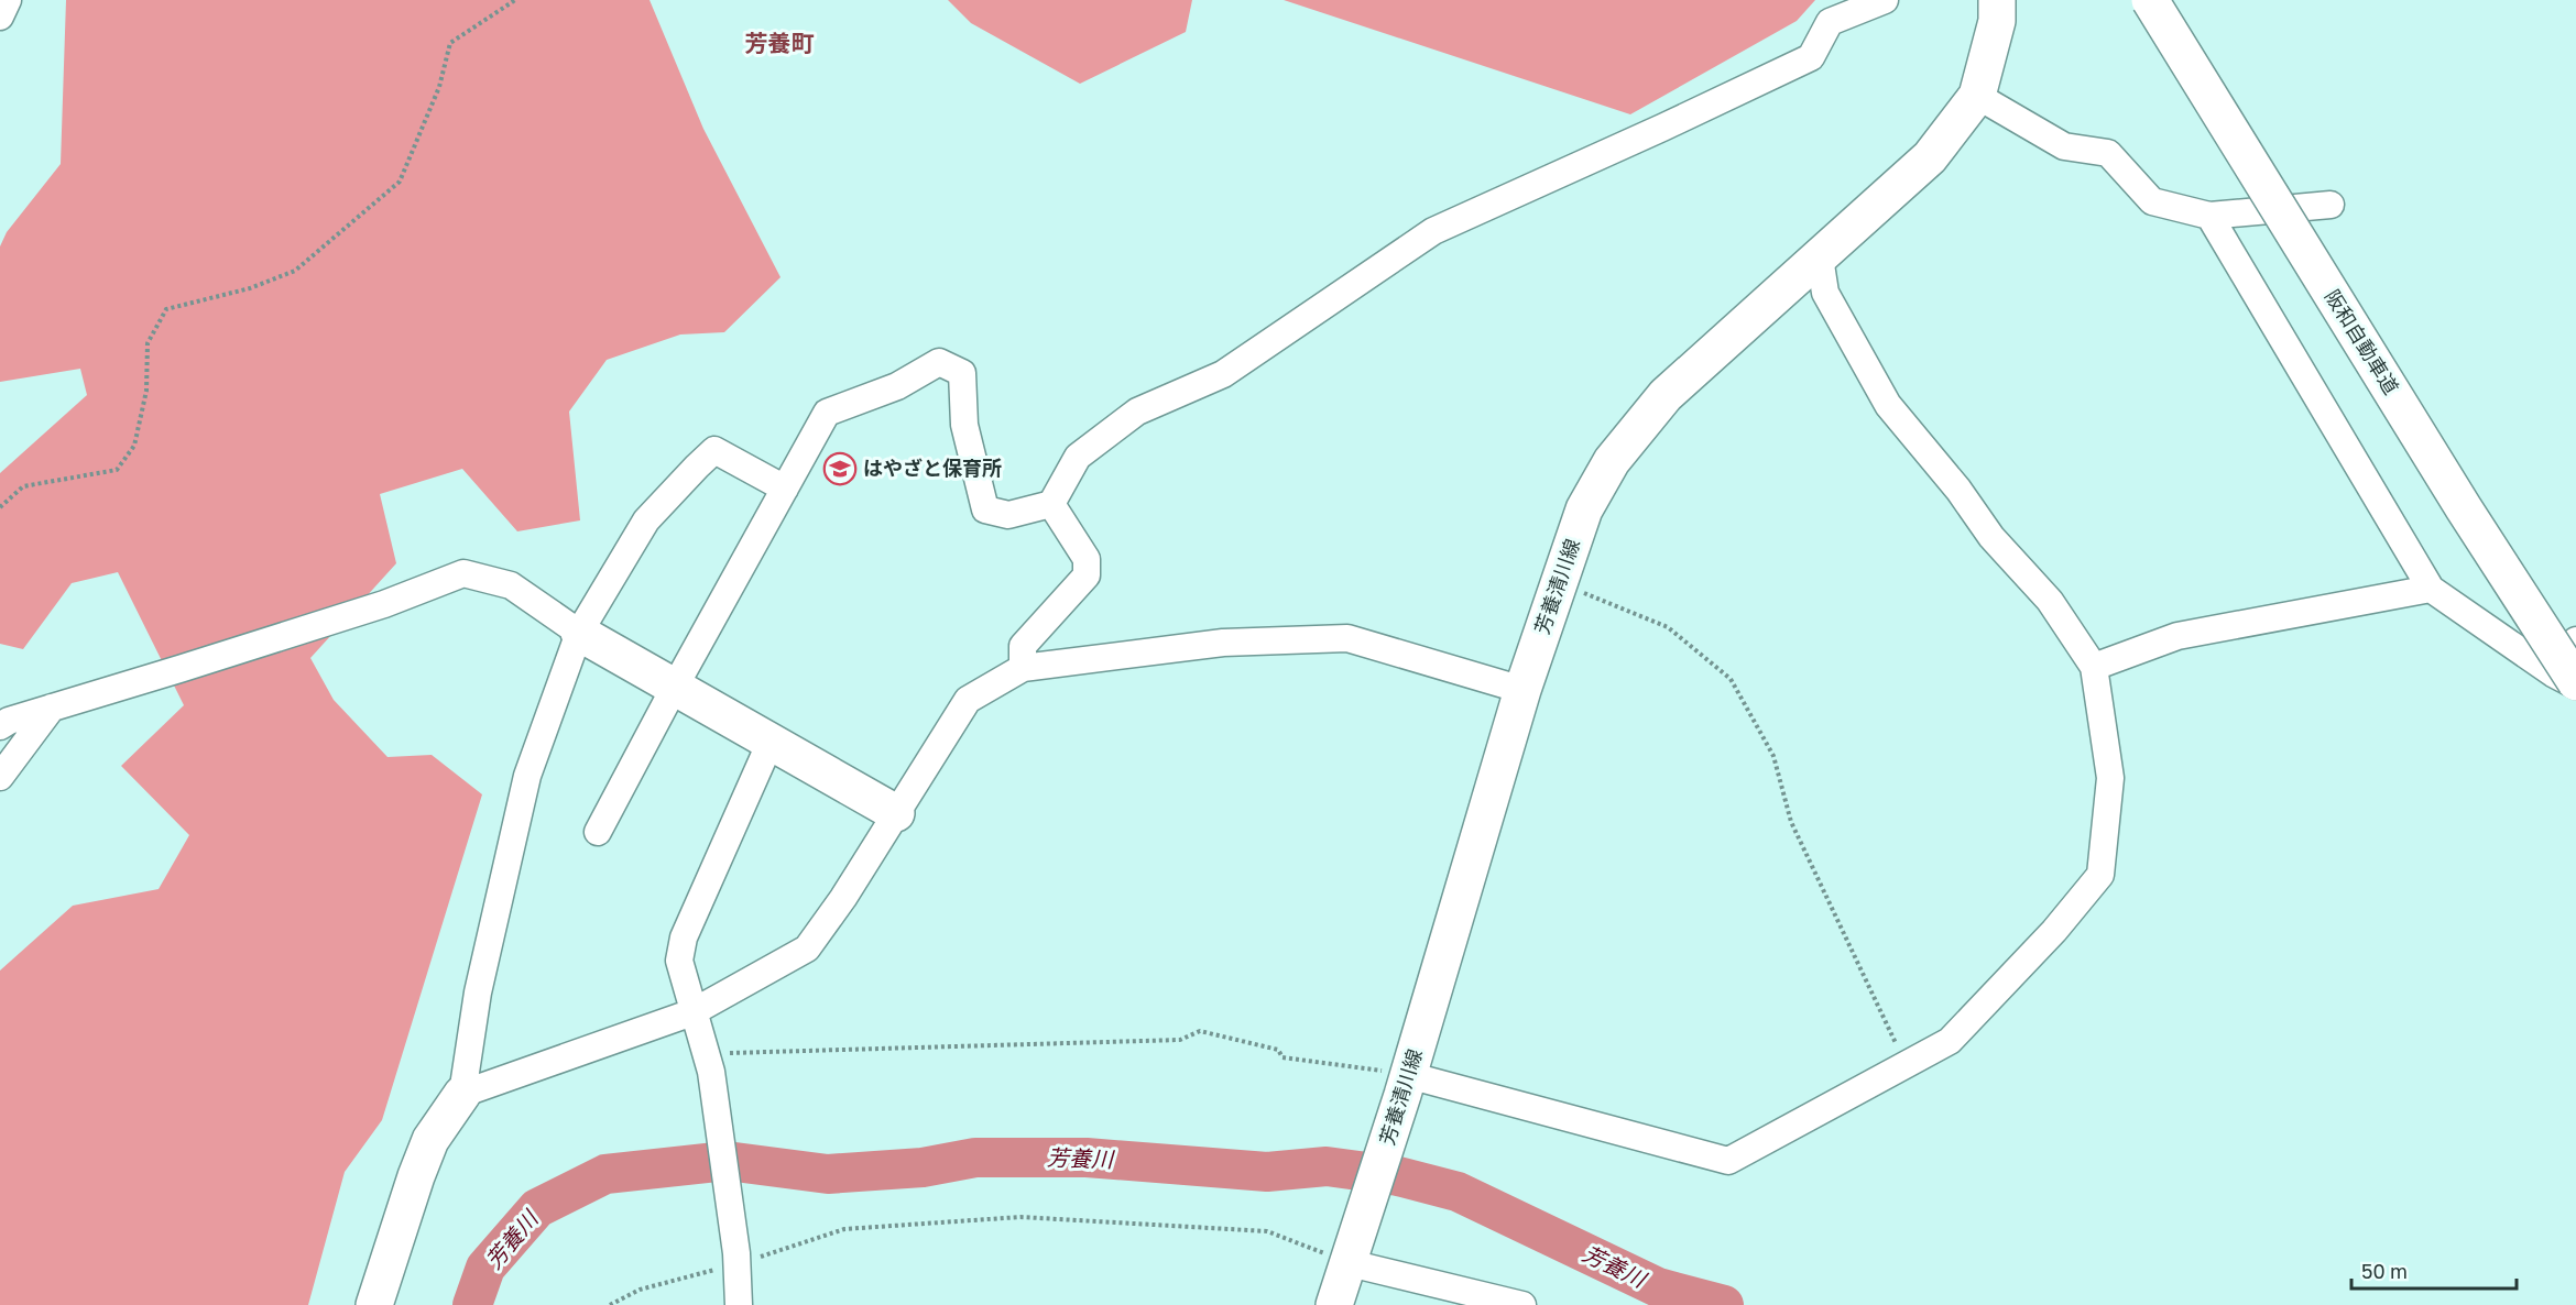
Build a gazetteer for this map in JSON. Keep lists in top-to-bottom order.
{
  "streets": {
    "main road": ["阪和自動車道", "芳養清川線"]
  },
  "districts": ["芳養町"],
  "water": ["芳養川"],
  "places": {
    "school or university": ["はやざと保育所"]
  },
  "scale_bar": "50 m"
}
